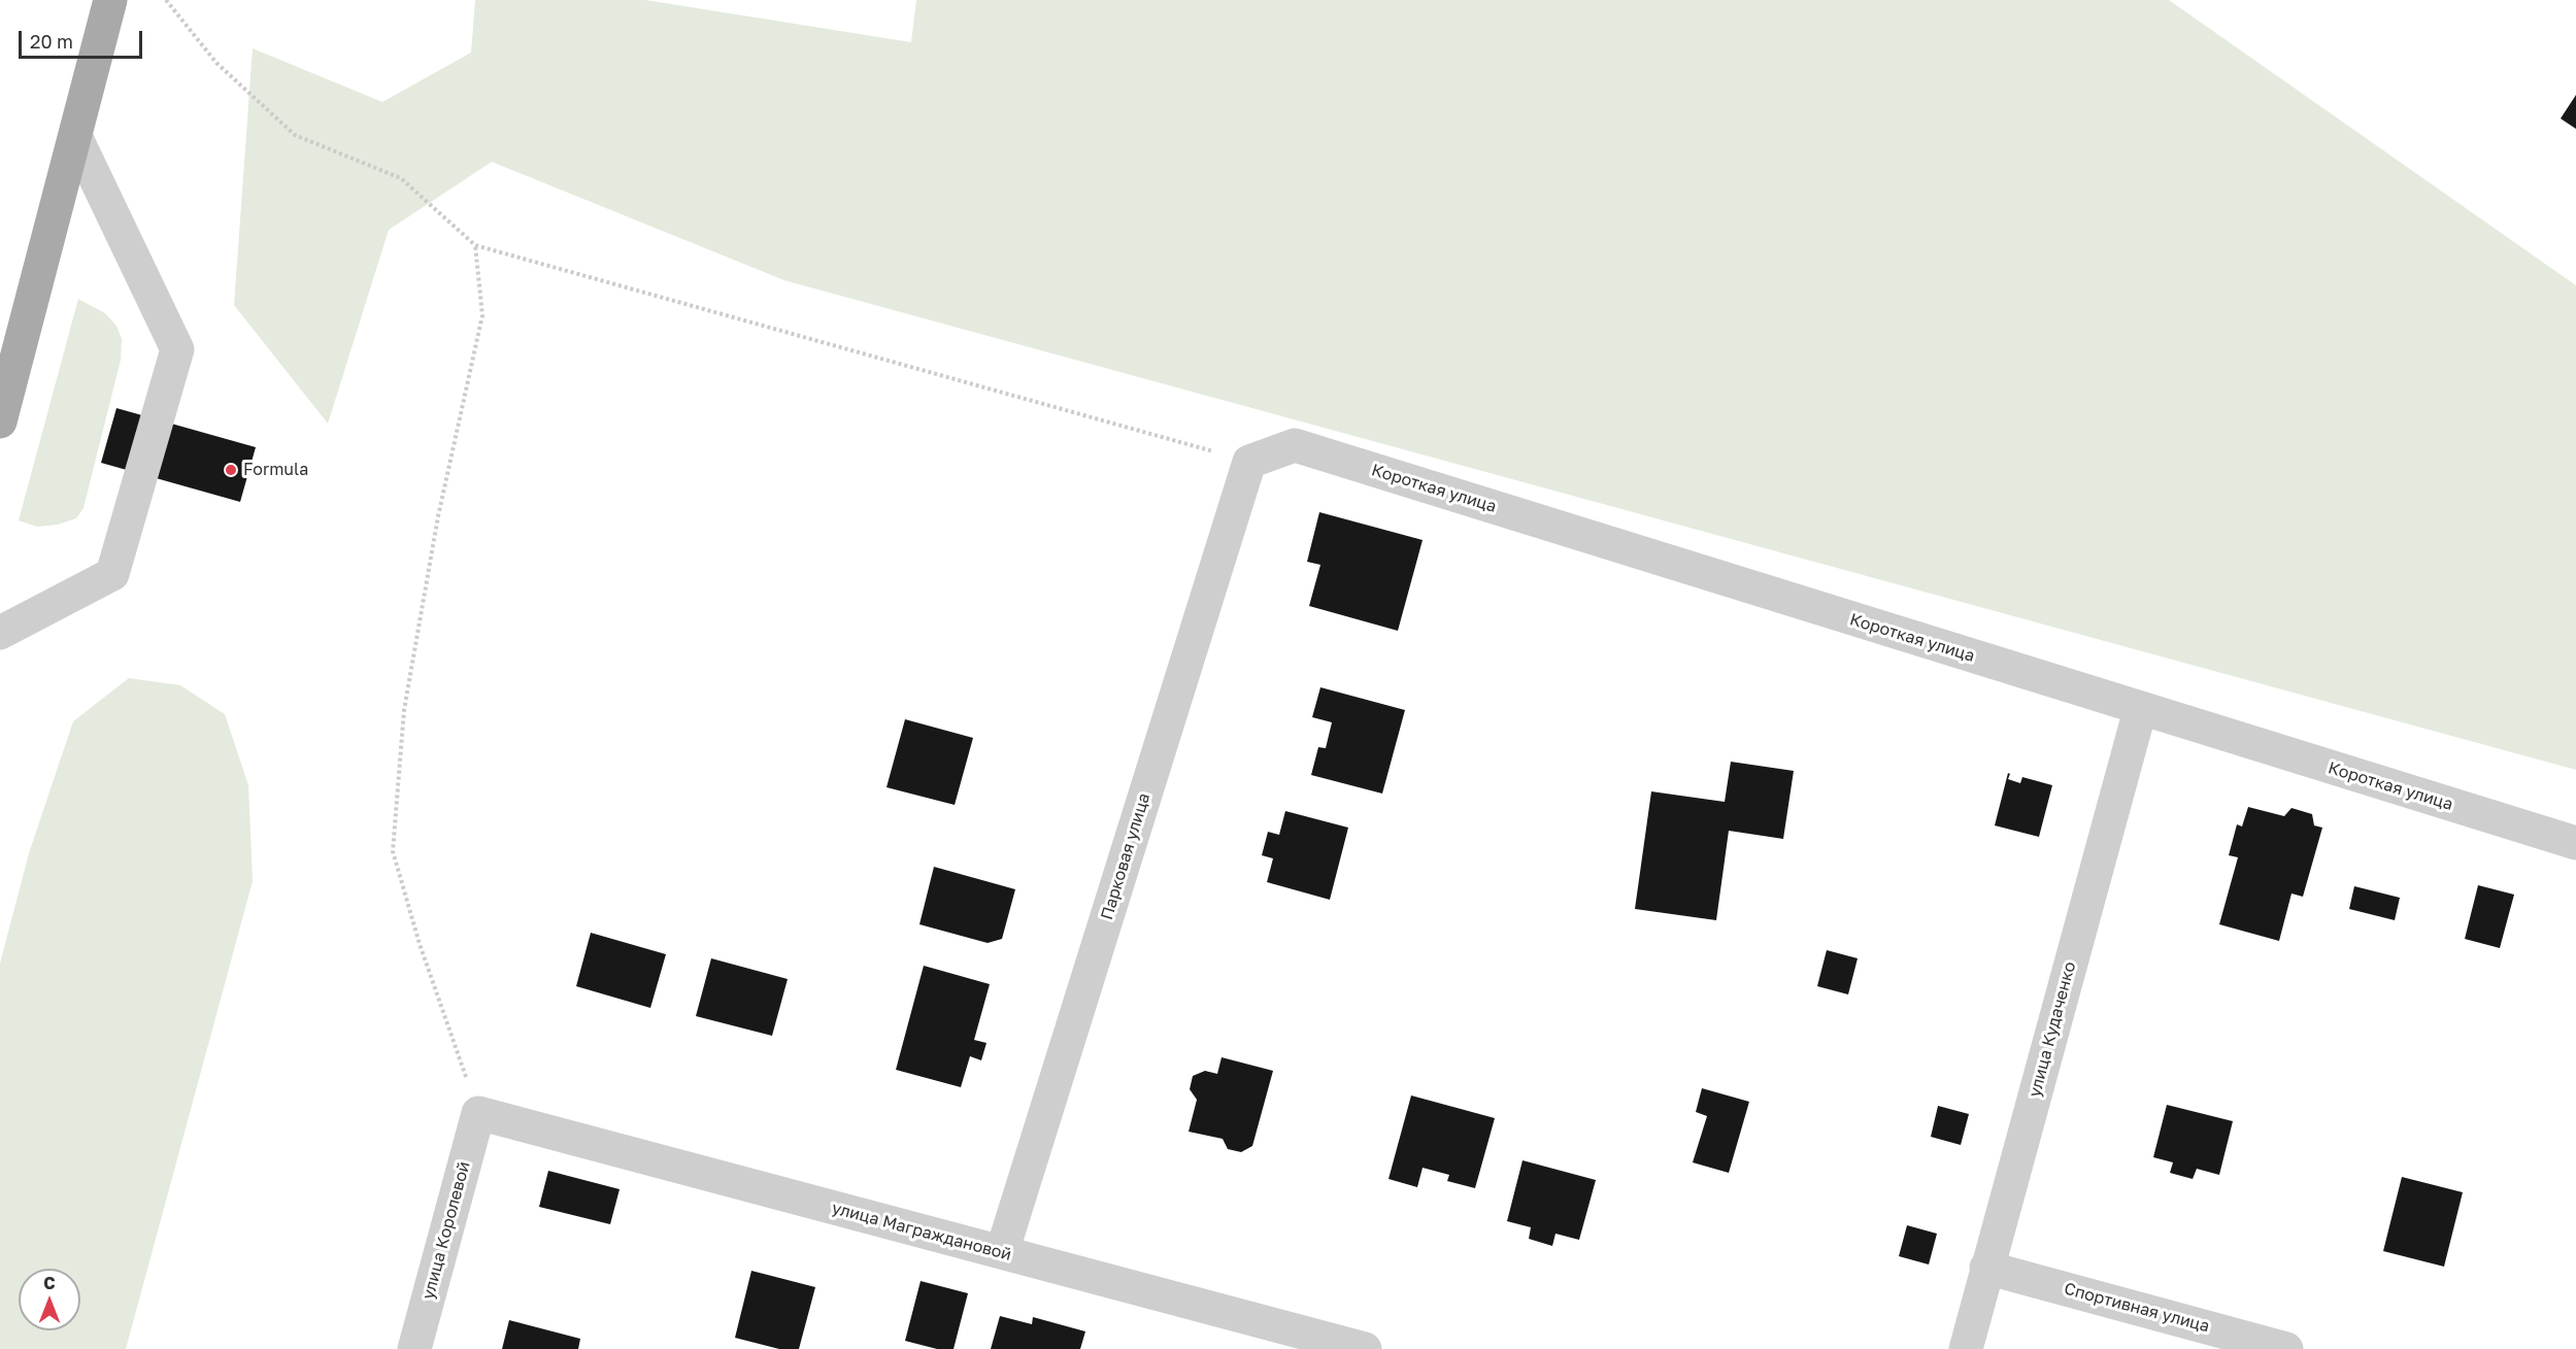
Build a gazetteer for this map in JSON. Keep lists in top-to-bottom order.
{
  "streets": {
    "street": [
      "Короткая улица",
      "Парковая улица",
      "улица Кудаченко",
      "улица Королевой",
      "улица Маграждановой",
      "Спортивная улица"
    ]
  },
  "crossings": [
    ["Короткая улица", "Парковая улица"],
    ["Короткая улица", "улица Кудаченко"],
    ["Парковая улица", "улица Маграждановой"],
    ["улица Кудаченко", "Спортивная улица"],
    ["улица Королевой", "улица Маграждановой"]
  ],
  "places": ["Formula"],
  "scale_bar": "20 m",
  "north": "top"
}
